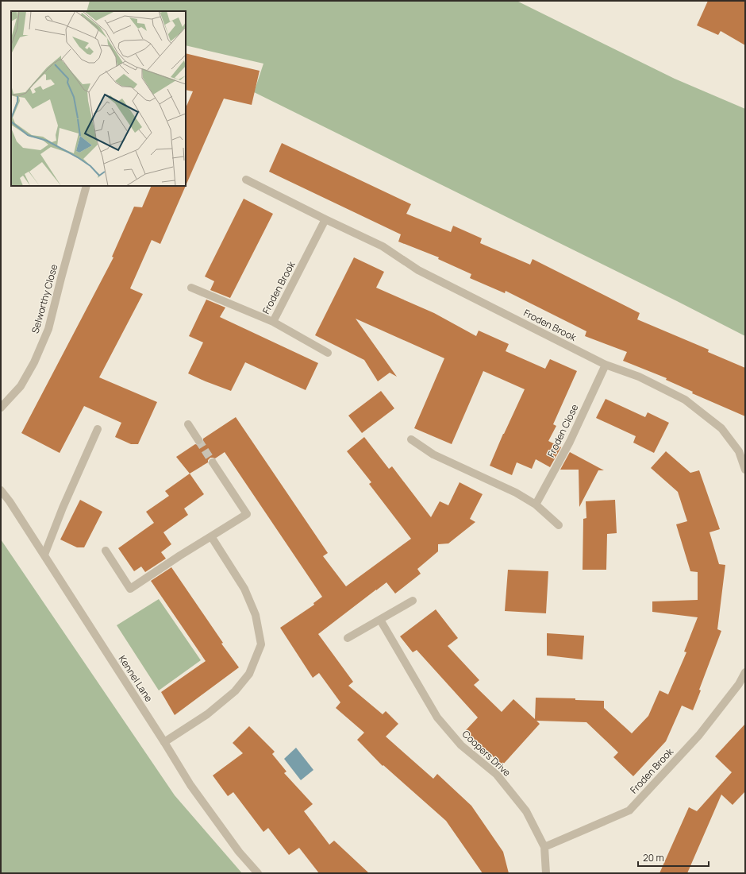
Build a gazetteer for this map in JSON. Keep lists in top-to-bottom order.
{
  "streets": {
    "street": [
      "Froden Brook",
      "Selworthy Close",
      "Froden Close",
      "Kennel Lane",
      "Coopers Drive"
    ]
  },
  "crossings": [
    ["Froden Brook", "Froden Close"],
    ["Froden Brook", "Coopers Drive"]
  ],
  "scale_bar": "20 m"
}
